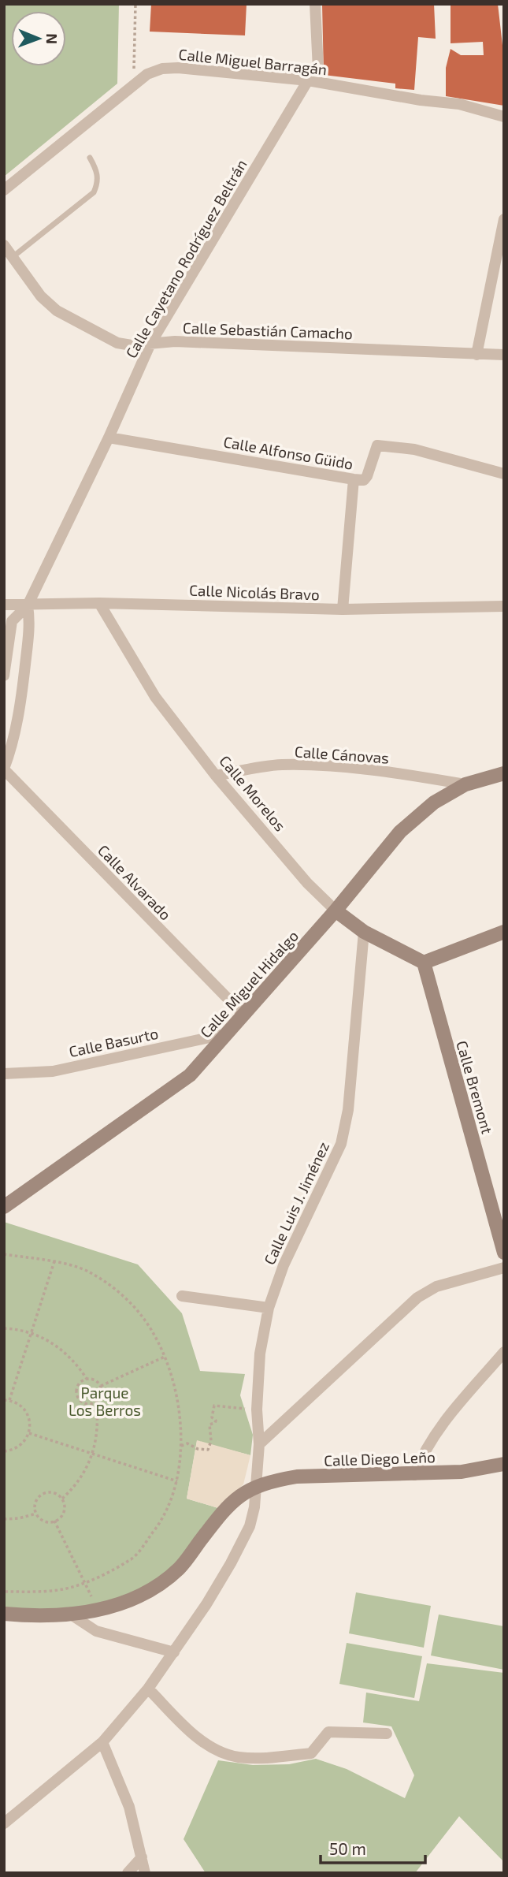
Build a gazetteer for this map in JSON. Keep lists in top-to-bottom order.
{
  "streets": {
    "main road": [
      "Calle Morelos",
      "Calle Miguel Hidalgo",
      "Calle Bremont",
      "Calle Diego Leño"
    ],
    "street": [
      "Calle Miguel Barragán",
      "Calle Cayetano Rodríguez Beltrán",
      "Calle Sebastián Camacho",
      "Calle Alfonso Güido",
      "Calle Nicolás Bravo",
      "Calle Cánovas",
      "Calle Alvarado",
      "Calle Basurto",
      "Calle Luis J. Jiménez"
    ]
  },
  "crossings": [
    ["Calle Miguel Barragán", "Calle Cayetano Rodríguez Beltrán"],
    ["Calle Cayetano Rodríguez Beltrán", "Calle Sebastián Camacho"],
    ["Calle Cayetano Rodríguez Beltrán", "Calle Alfonso Güido"],
    ["Calle Cayetano Rodríguez Beltrán", "Calle Nicolás Bravo"],
    ["Calle Cayetano Rodríguez Beltrán", "Calle Alvarado"],
    ["Calle Nicolás Bravo", "Calle Morelos"],
    ["Calle Cánovas", "Calle Morelos"],
    ["Calle Cánovas", "Calle Miguel Hidalgo"],
    ["Calle Morelos", "Calle Miguel Hidalgo"],
    ["Calle Morelos", "Calle Bremont"],
    ["Calle Morelos", "Calle Luis J. Jiménez"],
    ["Calle Alvarado", "Calle Miguel Hidalgo"],
    ["Calle Miguel Hidalgo", "Calle Basurto"],
    ["Calle Luis J. Jiménez", "Calle Diego Leño"]
  ],
  "parks": ["Parque Los Berros"],
  "scale_bar": "50 m",
  "north": "right"
}
